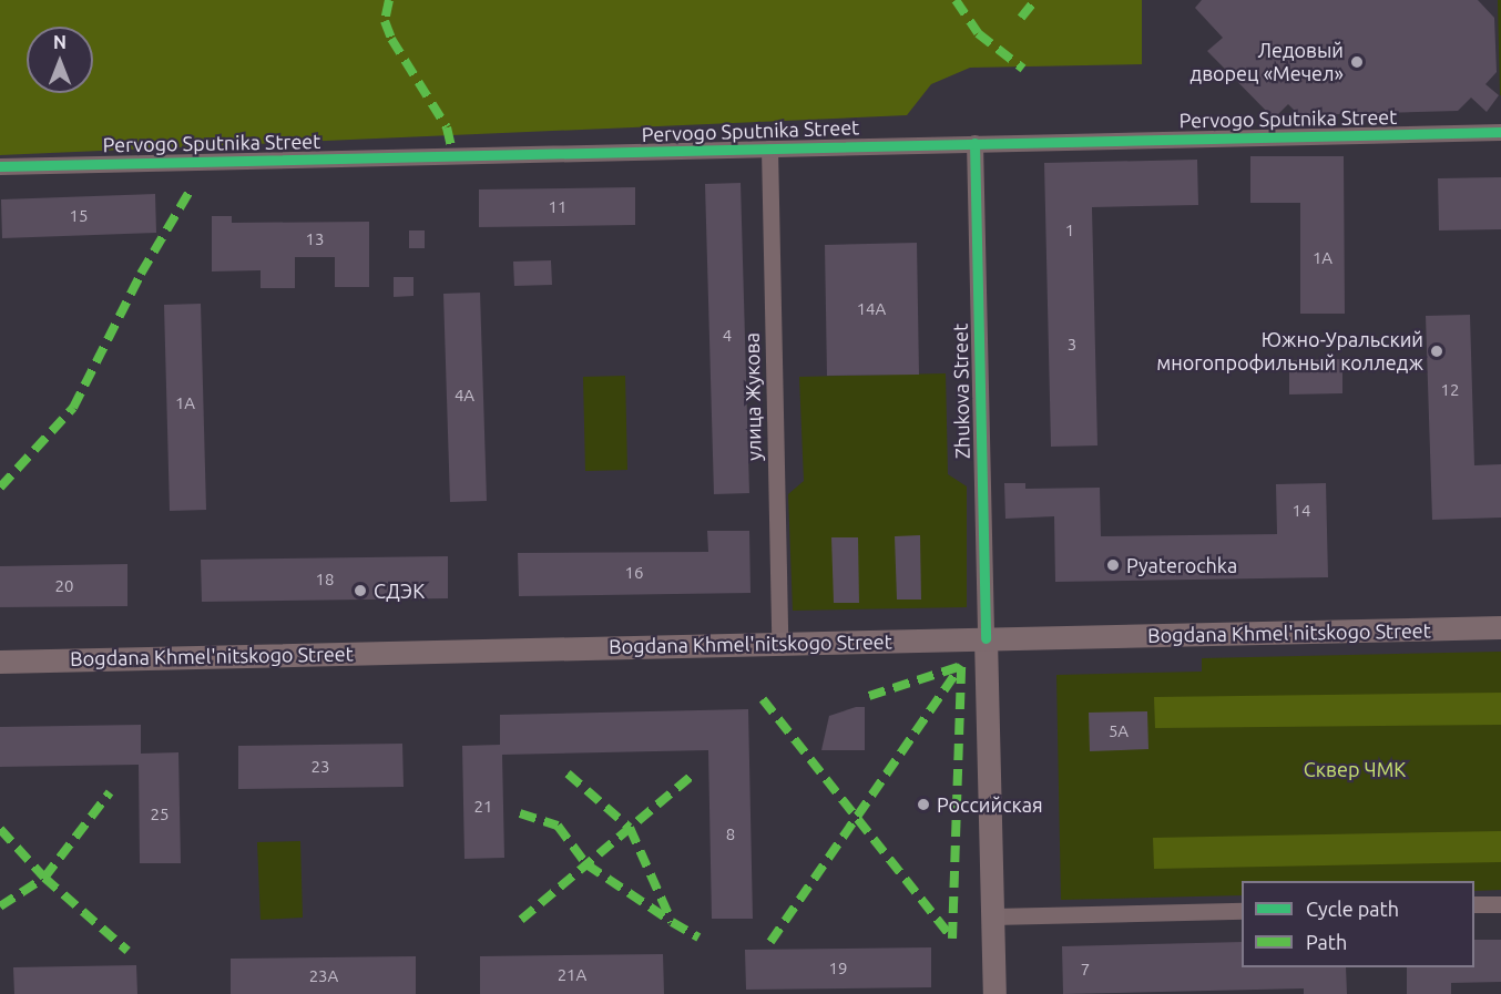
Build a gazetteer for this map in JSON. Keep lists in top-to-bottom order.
{
  "streets": {
    "main road": ["Zhukova Street", "Bogdana Khmel'nitskogo Street"],
    "street": ["Pervogo Sputnika Street", "улица Жукова"]
  },
  "crossings": [
    ["Pervogo Sputnika Street", "Zhukova Street"],
    ["Pervogo Sputnika Street", "улица Жукова"],
    ["Zhukova Street", "Bogdana Khmel'nitskogo Street"],
    ["улица Жукова", "Bogdana Khmel'nitskogo Street"]
  ],
  "parks": ["Сквер ЧМК"],
  "places": [
    "Ледовый дворец «Мечел»",
    "Южно-Уральский многопрофильный колледж",
    "Pyaterochka",
    "СДЭК",
    "Российская"
  ],
  "house_numbers": [
    "11",
    "15",
    "1",
    "13",
    "1А",
    "14А",
    "4",
    "3",
    "12",
    "4А",
    "1А",
    "14",
    "16",
    "18",
    "20",
    "5А",
    "23",
    "21",
    "25",
    "8",
    "19",
    "7",
    "21А",
    "23А"
  ],
  "legend": ["Cycle path", "Path"],
  "north": "top"
}
